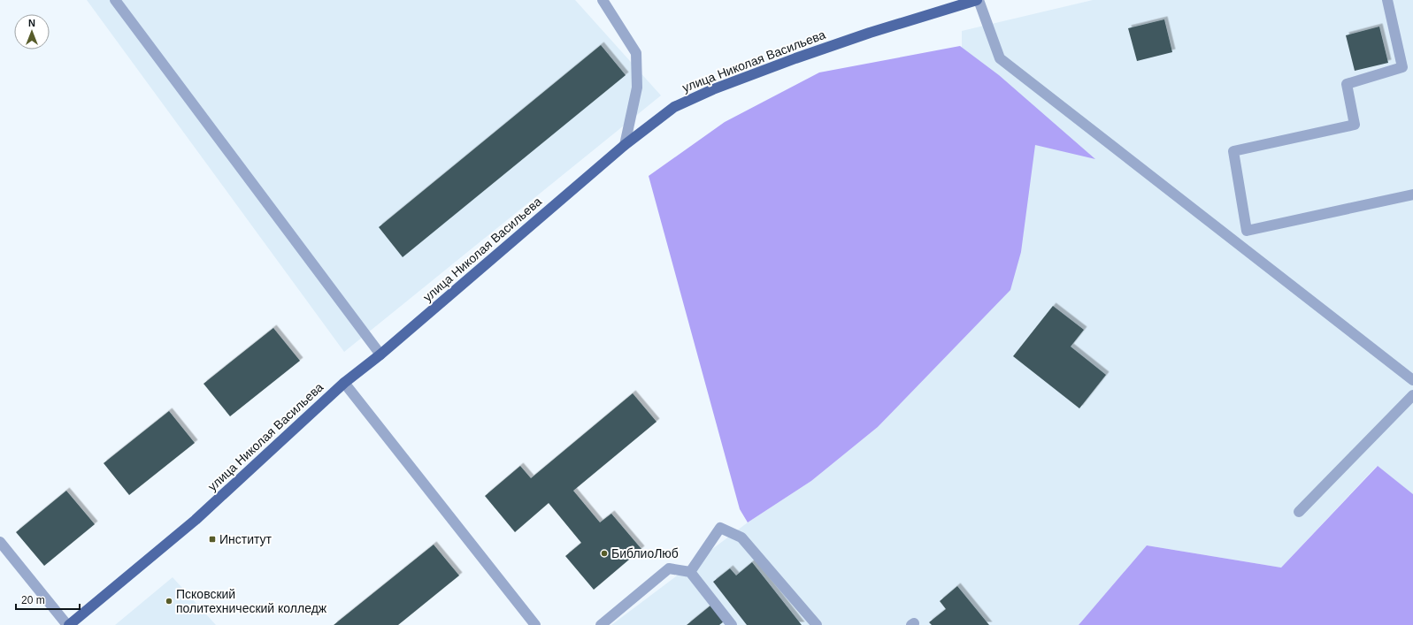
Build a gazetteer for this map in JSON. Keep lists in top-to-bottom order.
{
  "streets": {
    "main road": ["улица Николая Васильева"]
  },
  "places": {
    "transit": ["Институт"],
    "other": ["БиблиоЛюб", "Псковский политехнический колледж"]
  },
  "scale_bar": "20 m",
  "north": "top"
}
